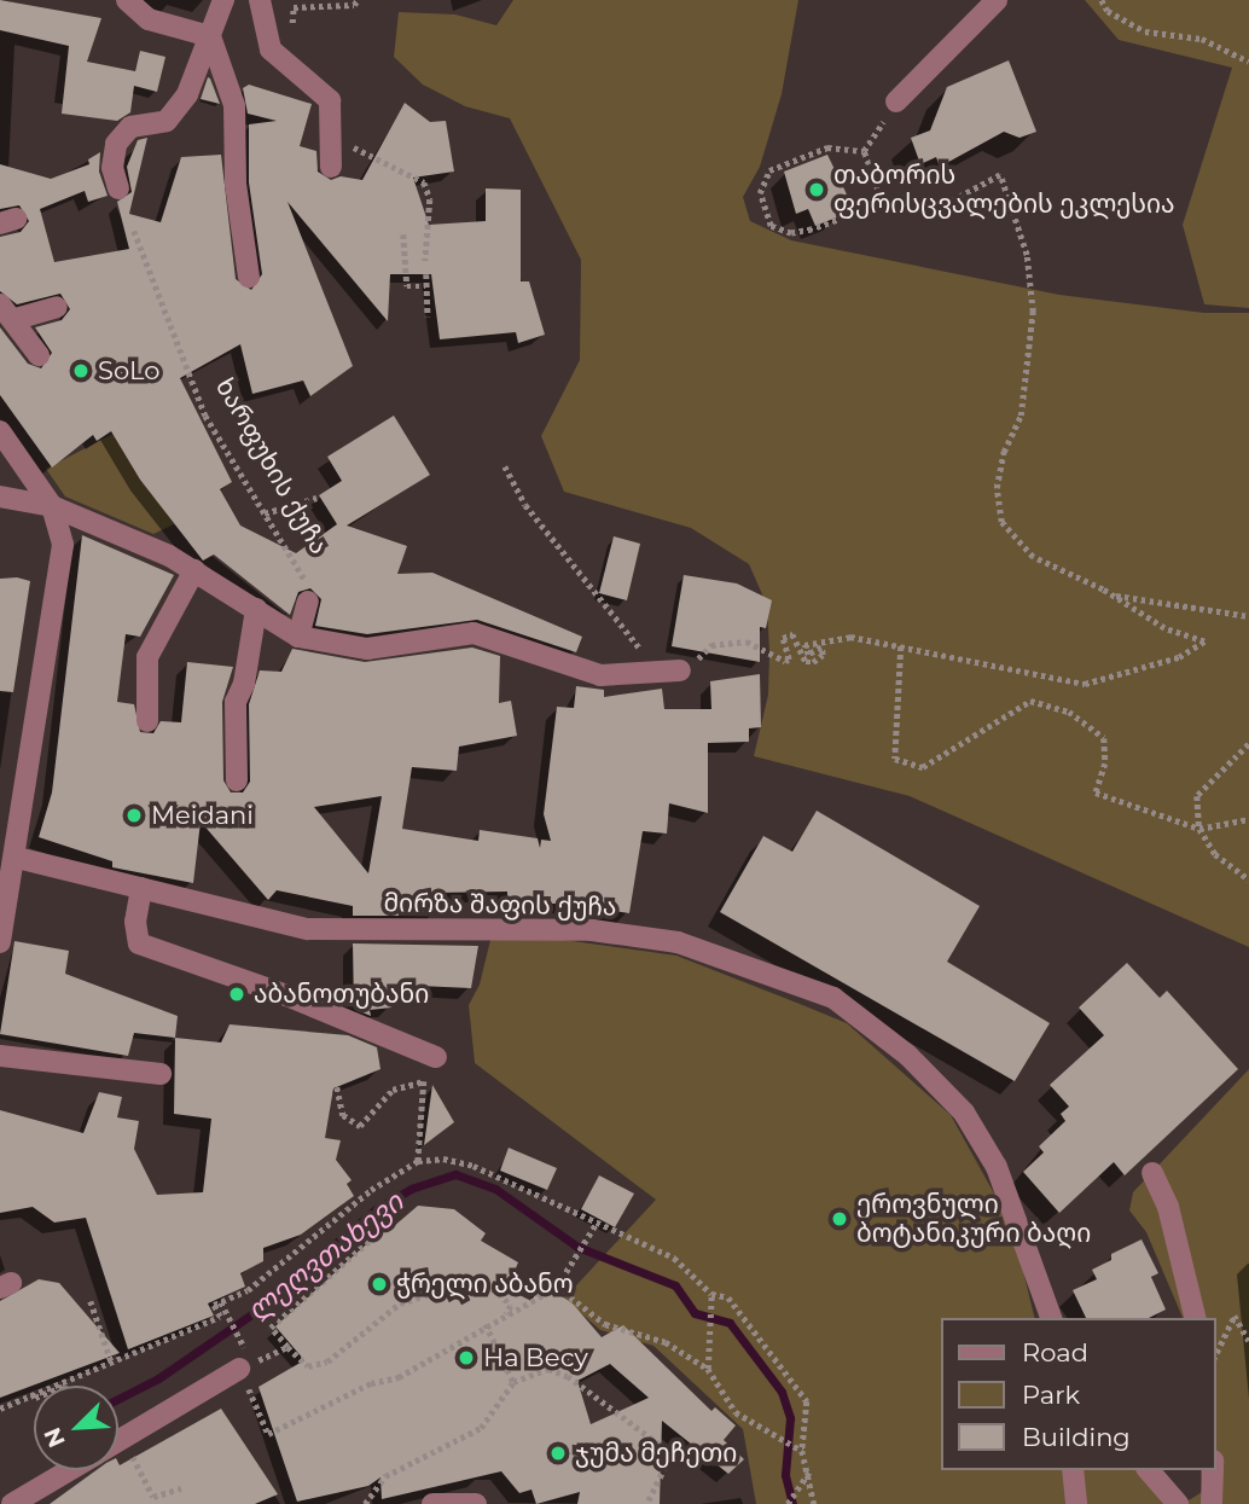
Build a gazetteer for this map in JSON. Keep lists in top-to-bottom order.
{
  "streets": {
    "street": ["მირზა შაფის ქუჩა"],
    "path": ["ხარფუხის ქუჩა"]
  },
  "water": ["ლეღვთახევი"],
  "places": [
    "თაბორის ფერისცვალების ეკლესია",
    "SoLo",
    "Meidani",
    "აბანოთუბანი",
    "ეროვნული ბოტანიკური ბაღი",
    "ჭრელი აბანო",
    "На Весу",
    "ჯუმა მეჩეთი"
  ],
  "legend": ["Road", "Park", "Building"],
  "north": "bottom left"
}
